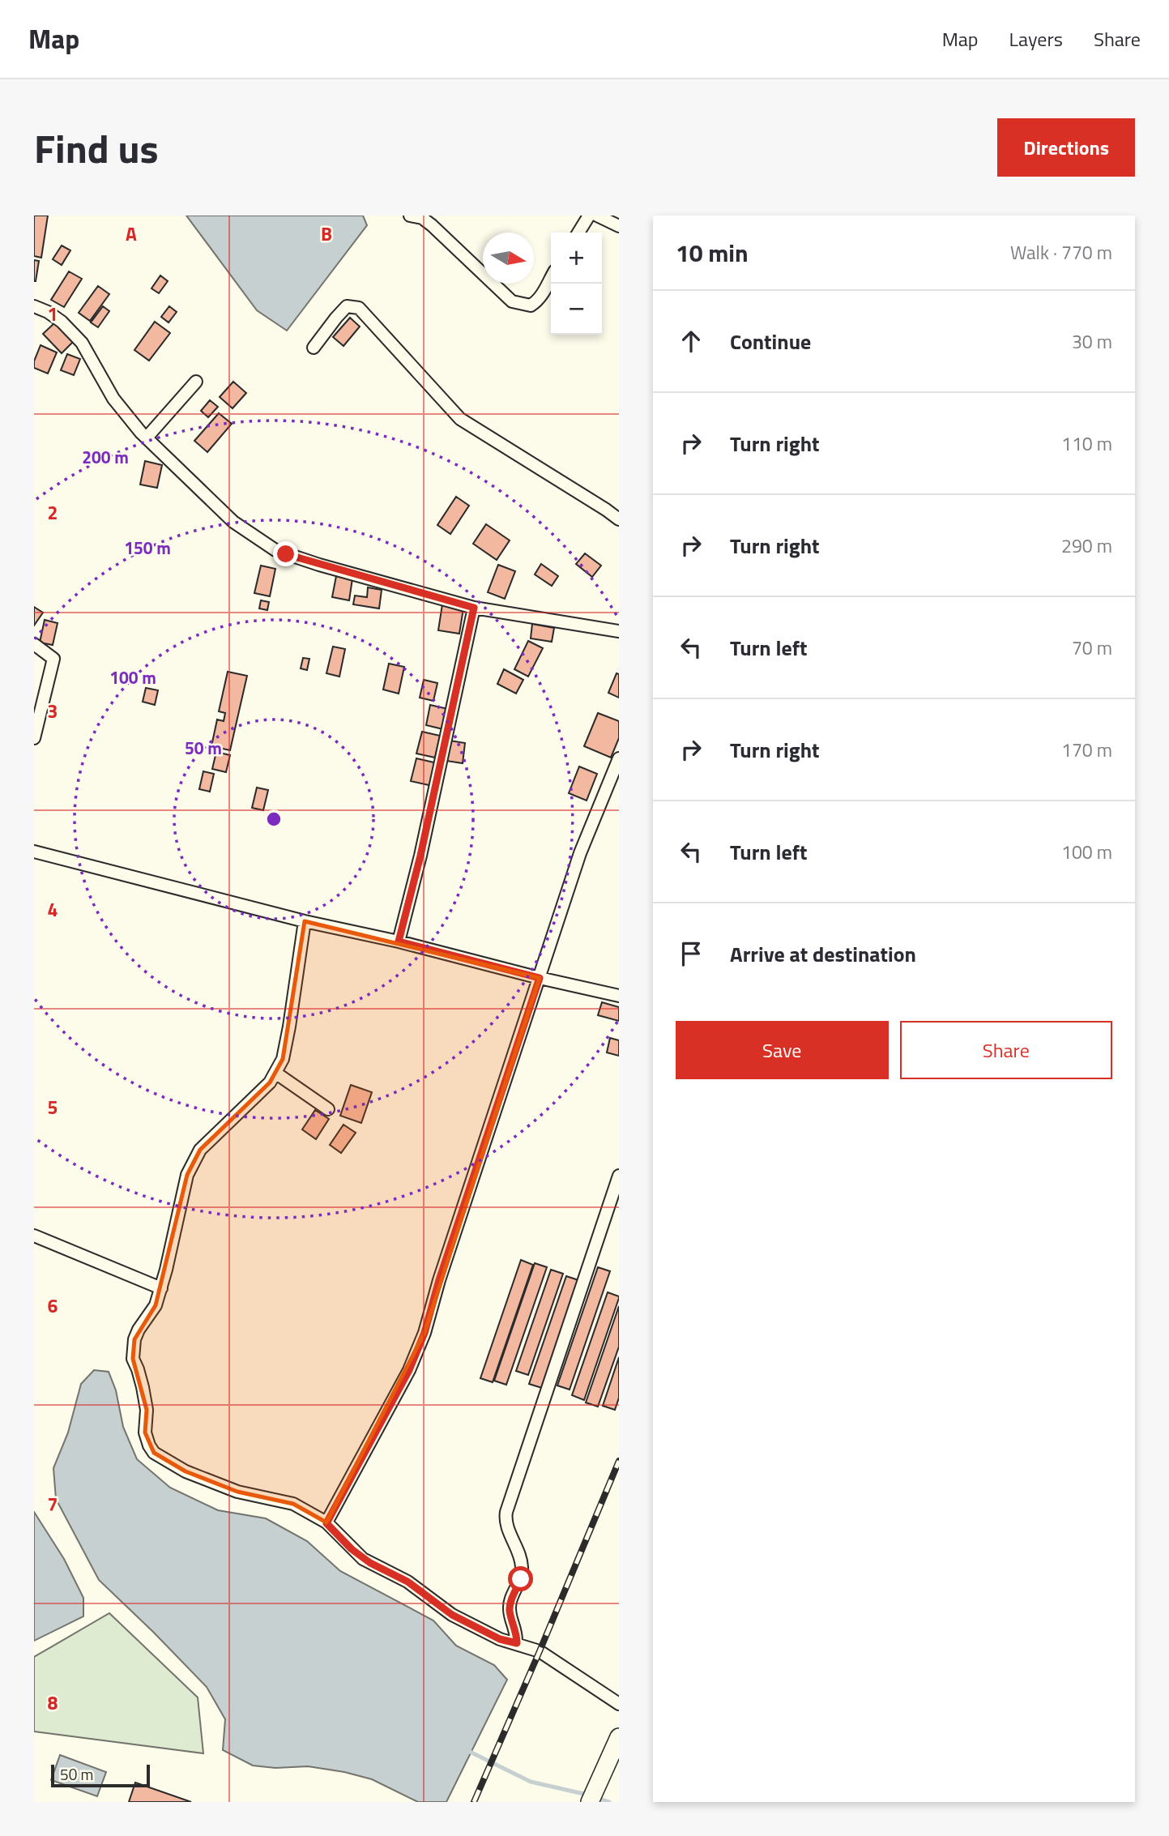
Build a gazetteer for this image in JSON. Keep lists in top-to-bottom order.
{
  "scale_bar": "50 m",
  "north": "right",
  "page": {
    "header": "Map",
    "nav": ["Map", "Layers", "Share"],
    "title": "Find us",
    "buttons": [
      "Directions",
      ["Save", "Share"]
    ],
    "heading": ["10 min", "Walk · 770 m"],
    "map_buttons": ["+", "−"],
    "list": [
      ["Continue", "30 m"],
      ["Turn right", "110 m"],
      ["Turn right", "290 m"],
      ["Turn left", "70 m"],
      ["Turn right", "170 m"],
      ["Turn left", "100 m"],
      "Arrive at destination"
    ],
    "scale": "50 m"
  },
  "grid": {
    "columns": ["A", "B"],
    "rows": [
      "1",
      "2",
      "3",
      "4",
      "5",
      "6",
      "7",
      "8"
    ]
  },
  "rings": [
    "200 m",
    "150 m",
    "100 m",
    "50 m"
  ]
}
